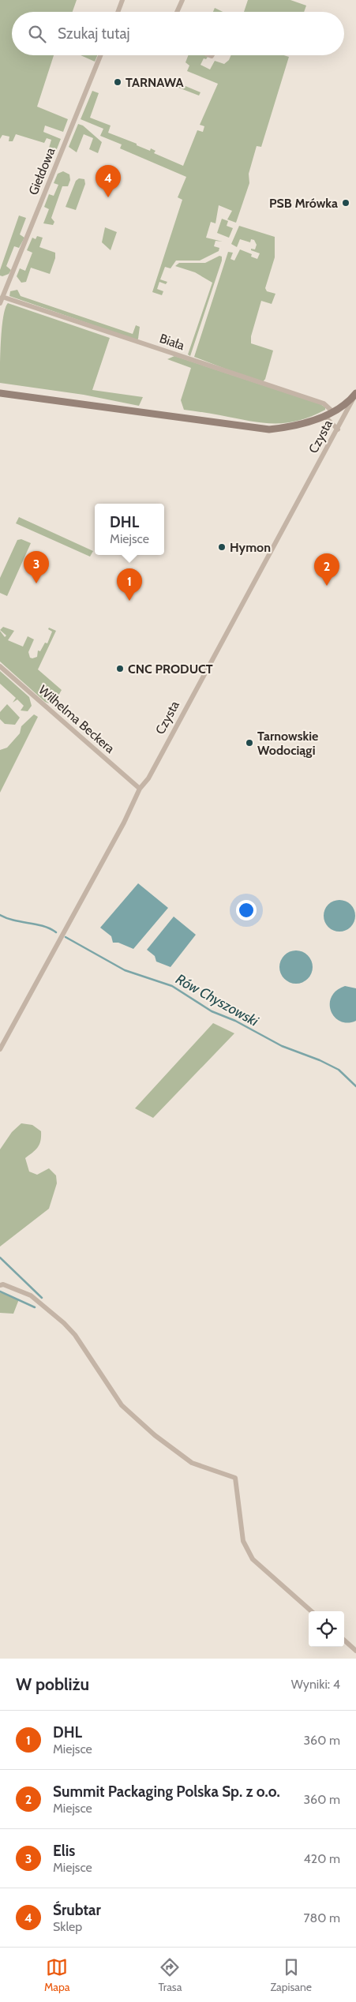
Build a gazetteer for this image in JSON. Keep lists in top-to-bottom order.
{
  "streets": {
    "main road": ["Czysta"],
    "street": ["Giełdowa", "Biała", "Wilhelma Beckera"]
  },
  "crossings": [
    ["Giełdowa", "Biała"],
    ["Biała", "Czysta"],
    ["Czysta", "Wilhelma Beckera"]
  ],
  "water": ["Rów Chyszowski"],
  "places": [
    "TARNAWA",
    "PSB Mrówka",
    "Hymon",
    "CNC PRODUCT",
    "Tarnowskie Wodociągi"
  ],
  "page": {
    "search": "Szukaj tutaj",
    "pins": [
      "4",
      "3",
      "2",
      "1"
    ],
    "popup": ["DHL", "Miejsce"],
    "heading": ["W pobliżu", "Wyniki: 4"],
    "list": [
      {
        "mark": "1",
        "name": "DHL",
        "note": "Miejsce",
        "value": "360 m"
      },
      {
        "mark": "2",
        "name": "Summit Packaging Polska Sp. z o.o.",
        "note": "Miejsce",
        "value": "360 m"
      },
      {
        "mark": "3",
        "name": "Elis",
        "note": "Miejsce",
        "value": "420 m"
      },
      {
        "mark": "4",
        "name": "Śrubtar",
        "note": "Sklep",
        "value": "780 m"
      }
    ],
    "nav": ["Mapa", "Trasa", "Zapisane"]
  }
}
